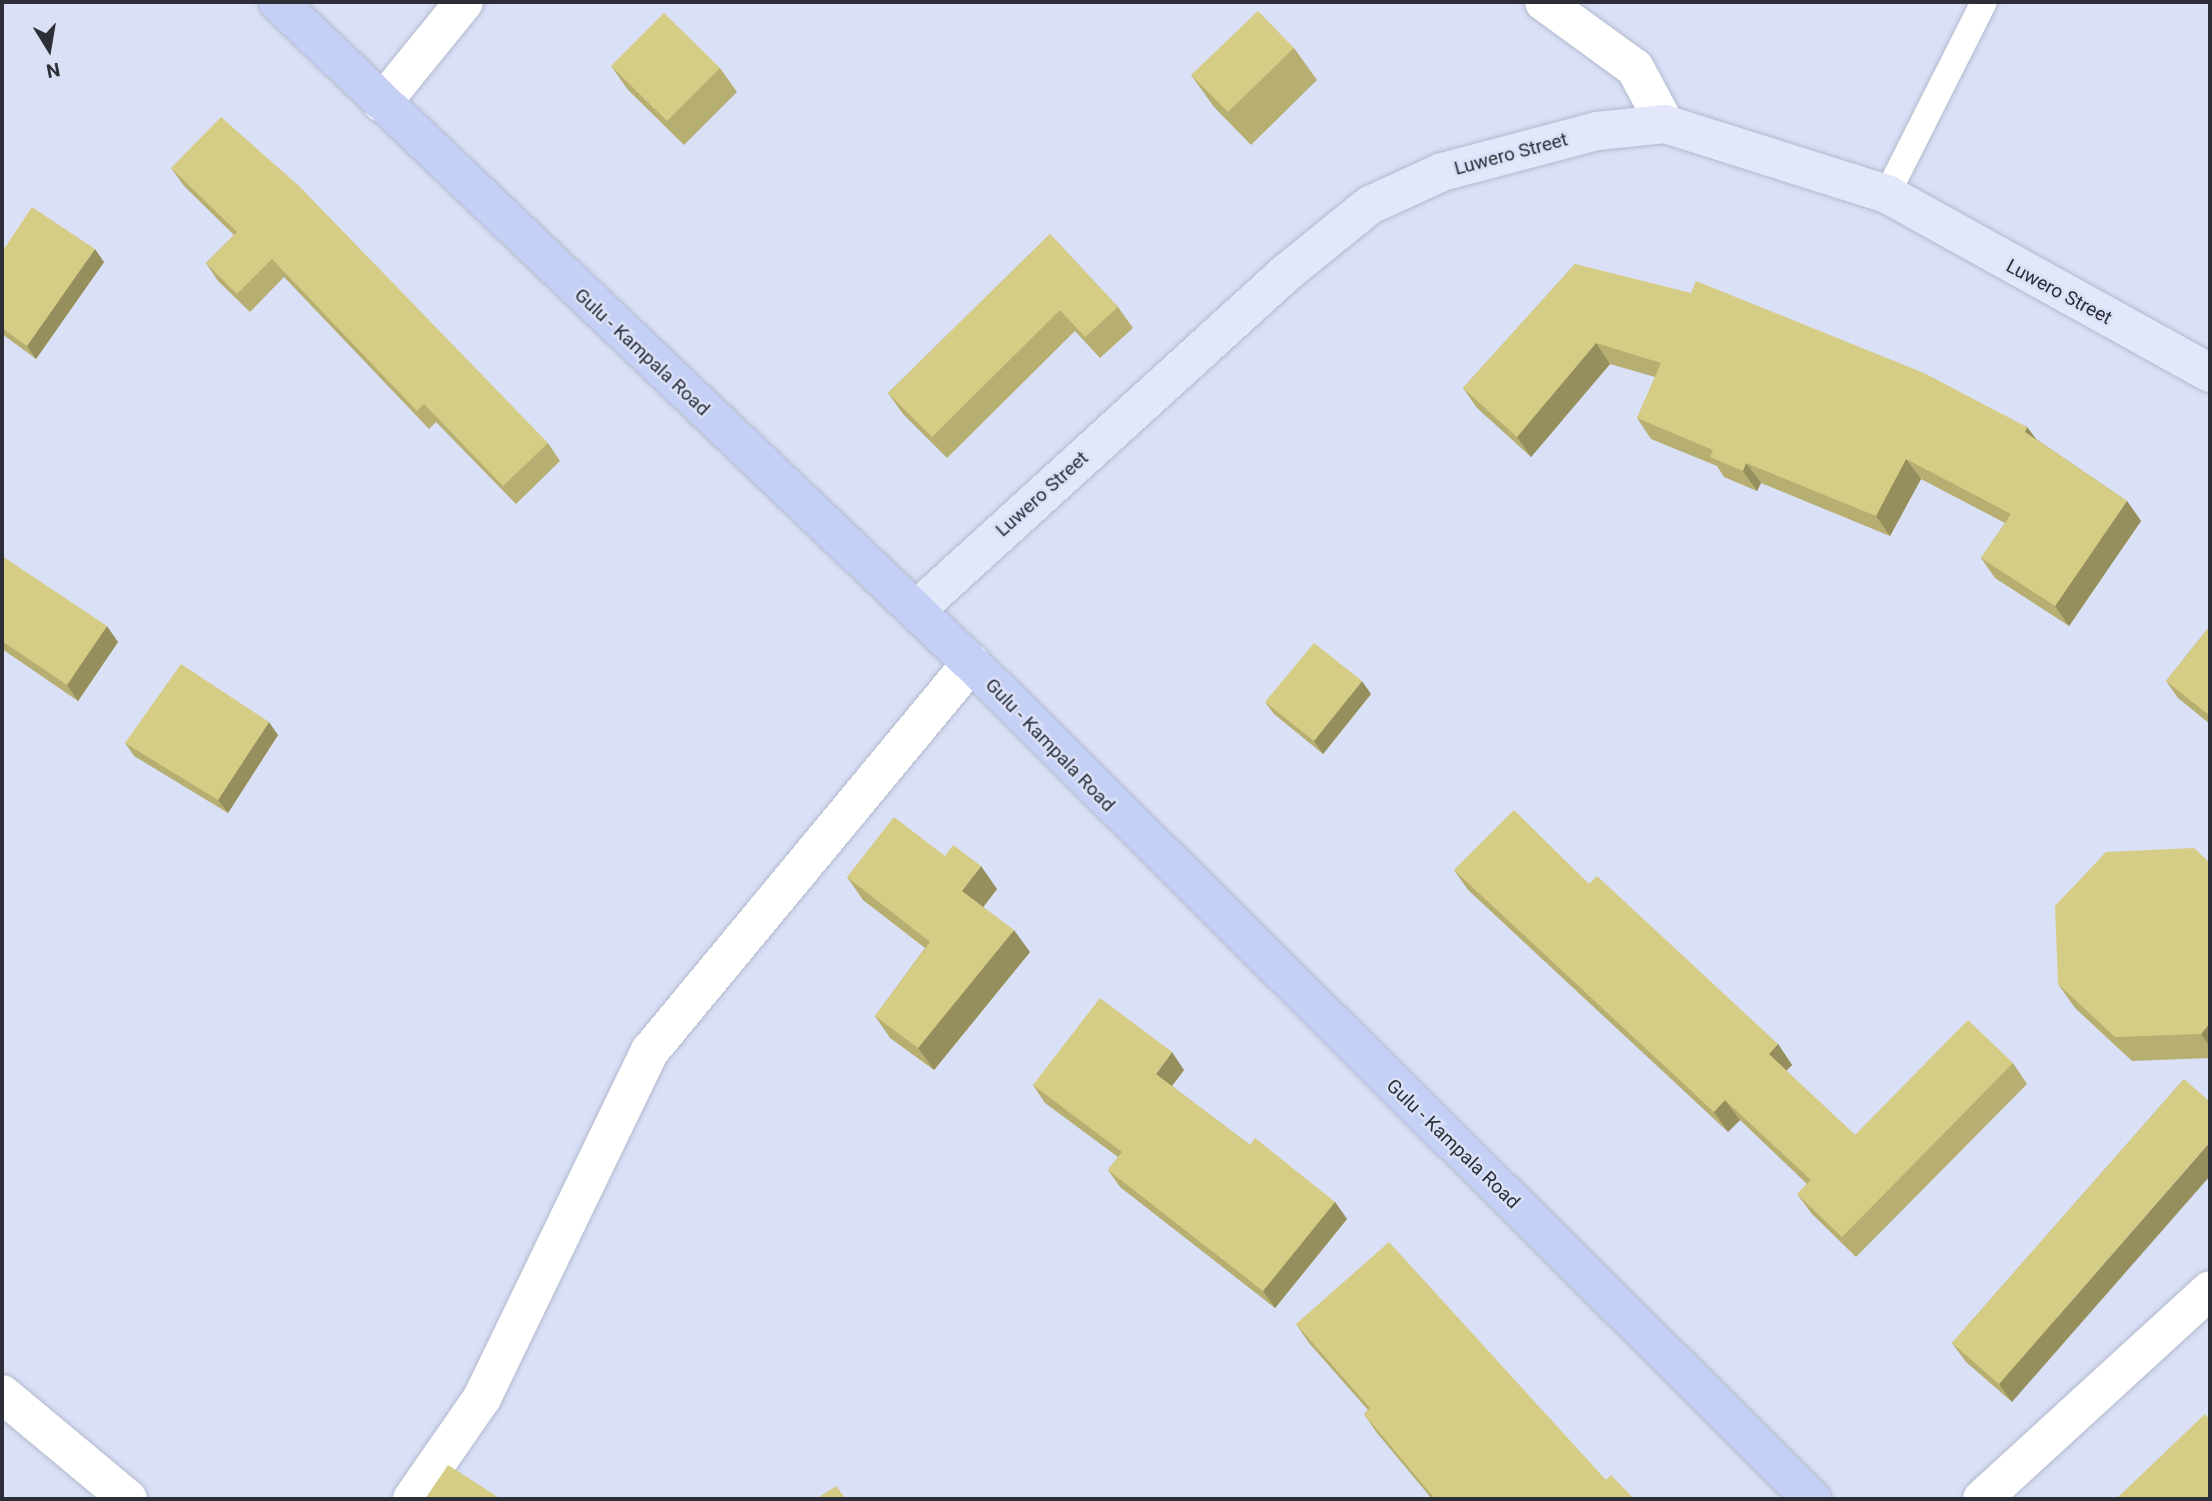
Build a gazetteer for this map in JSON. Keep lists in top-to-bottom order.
{
  "streets": {
    "main road": ["Luwero Street", "Gulu - Kampala Road"]
  },
  "crossings": [
    ["Luwero Street", "Gulu - Kampala Road"]
  ],
  "north": "bottom"
}
